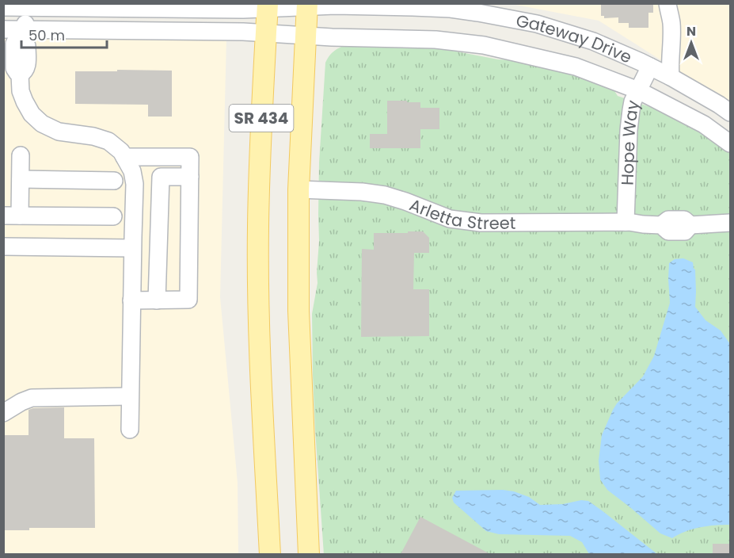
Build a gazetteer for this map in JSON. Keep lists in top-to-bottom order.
{
  "streets": {
    "main road": ["SR 434"],
    "street": ["Gateway Drive", "Hope Way", "Arletta Street"]
  },
  "crossings": [
    ["Gateway Drive", "SR 434"],
    ["Gateway Drive", "Hope Way"],
    ["SR 434", "Arletta Street"],
    ["Hope Way", "Arletta Street"]
  ],
  "scale_bar": "50 m",
  "north": "top"
}
